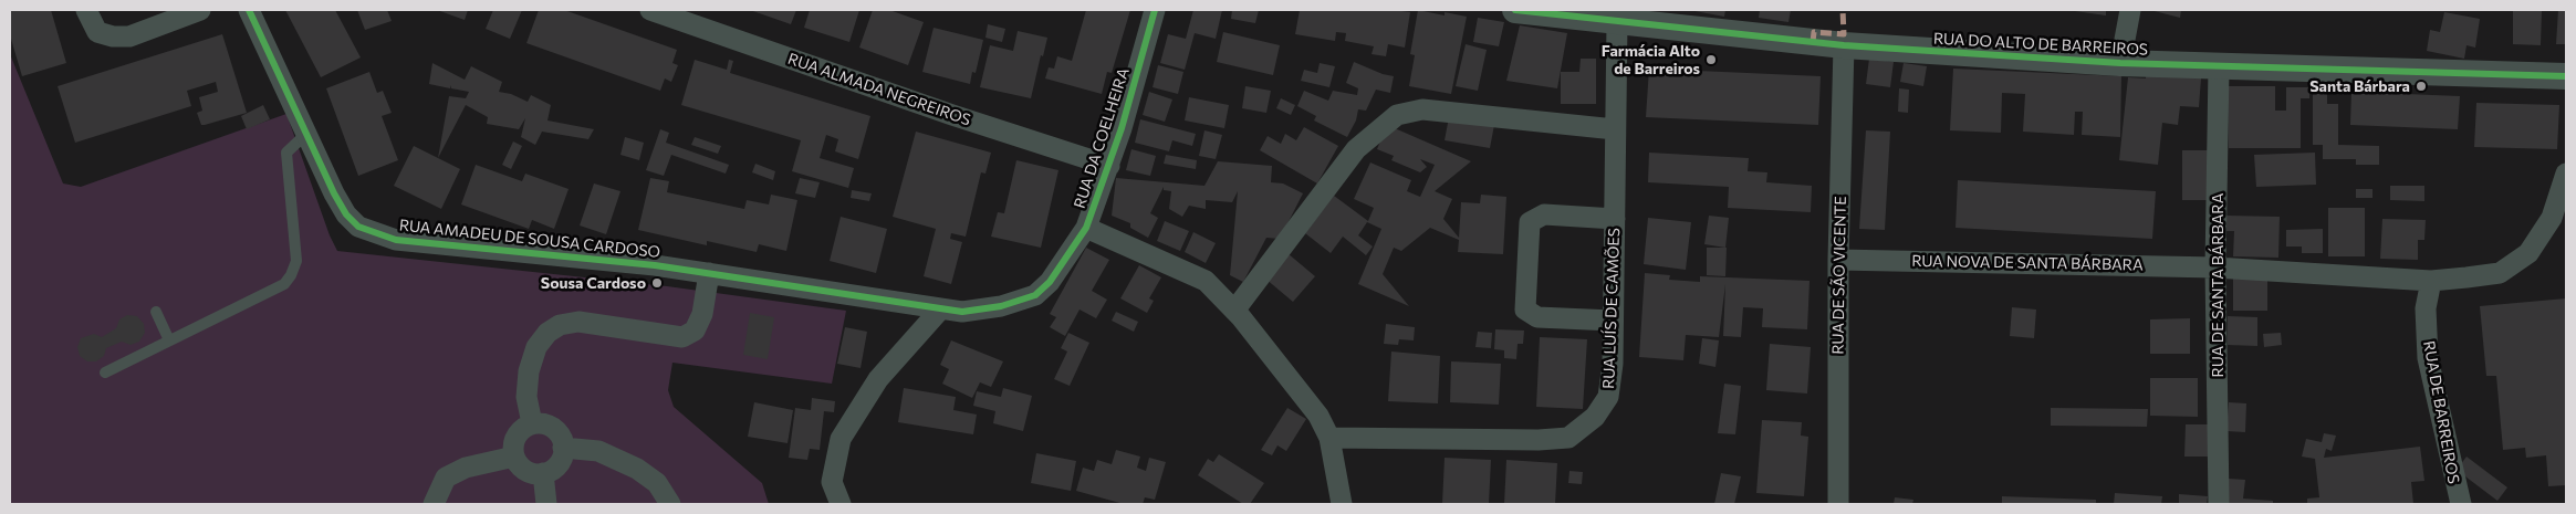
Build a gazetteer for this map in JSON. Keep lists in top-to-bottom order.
{
  "streets": {
    "street": [
      "RUA DO ALTO DE BARREIROS",
      "RUA ALMADA NEGREIROS",
      "RUA DA COELHEIRA",
      "RUA AMADEU DE SOUSA CARDOSO",
      "RUA NOVA DE SANTA BÁRBARA",
      "RUA DE SÃO VICENTE",
      "RUA DE SANTA BÁRBARA",
      "RUA LUÍS DE CAMÕES",
      "RUA DE BARREIROS"
    ]
  },
  "crossings": [
    ["RUA DO ALTO DE BARREIROS", "RUA DE SÃO VICENTE"],
    ["RUA DO ALTO DE BARREIROS", "RUA DE SANTA BÁRBARA"],
    ["RUA DO ALTO DE BARREIROS", "RUA LUÍS DE CAMÕES"],
    ["RUA ALMADA NEGREIROS", "RUA DA COELHEIRA"],
    ["RUA DA COELHEIRA", "RUA AMADEU DE SOUSA CARDOSO"],
    ["RUA NOVA DE SANTA BÁRBARA", "RUA DE SÃO VICENTE"],
    ["RUA NOVA DE SANTA BÁRBARA", "RUA DE SANTA BÁRBARA"],
    ["RUA NOVA DE SANTA BÁRBARA", "RUA DE BARREIROS"]
  ],
  "places": ["Farmácia Alto de Barreiros", "Santa Bárbara", "Sousa Cardoso"]
}
